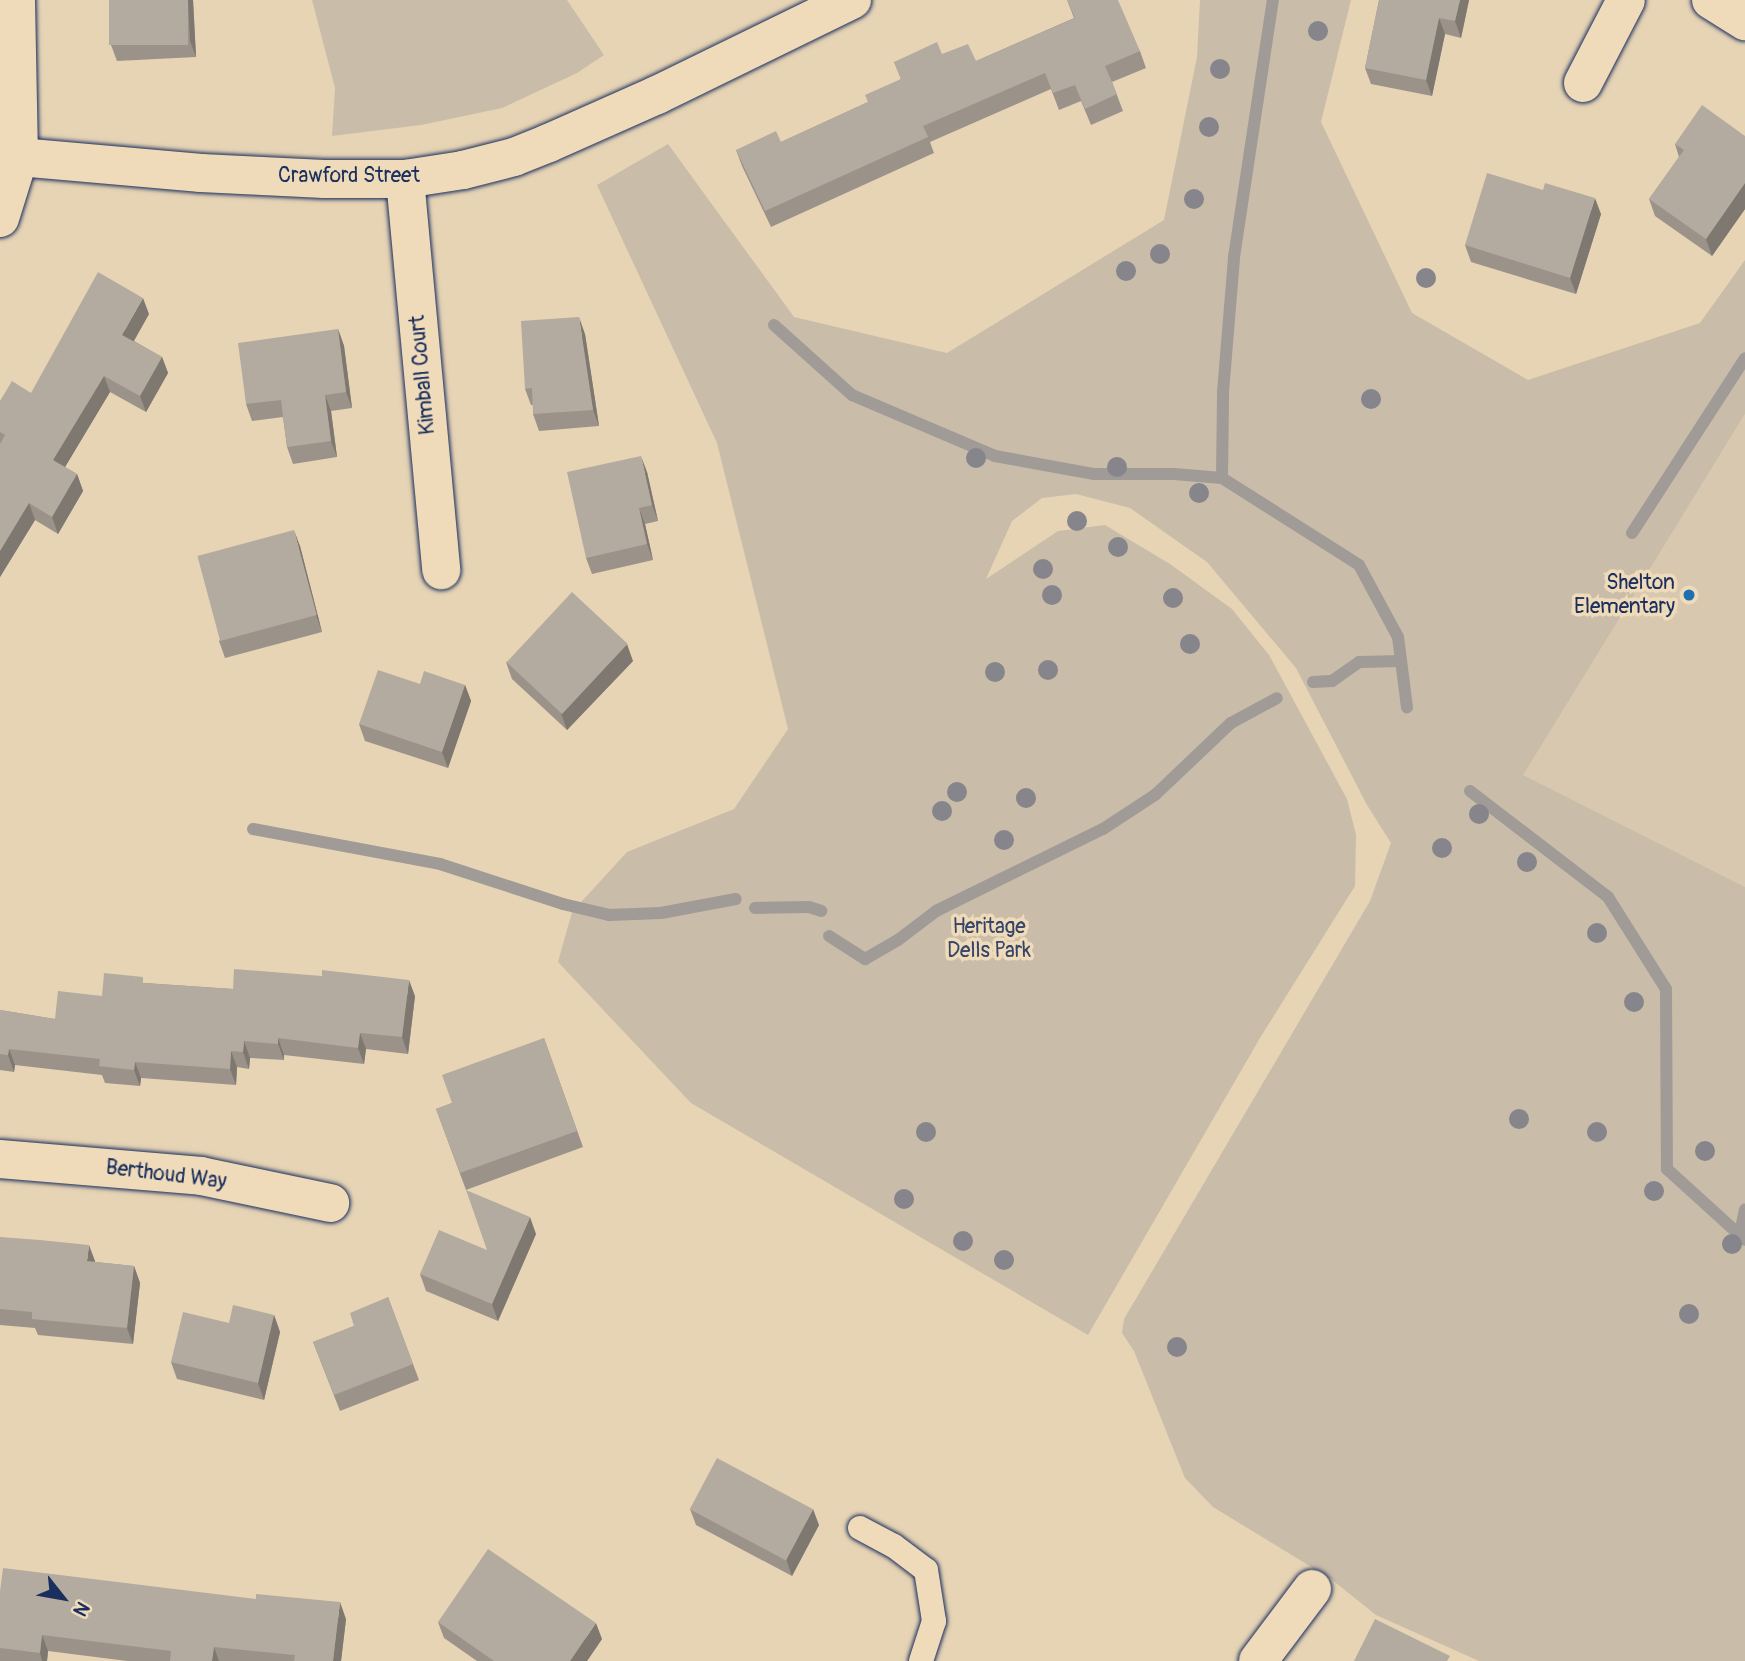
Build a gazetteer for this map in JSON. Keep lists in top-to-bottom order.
{
  "streets": {
    "street": ["Crawford Street", "Kimball Court", "Berthoud Way"]
  },
  "crossings": [
    ["Crawford Street", "Kimball Court"]
  ],
  "parks": ["Heritage Dells Park"],
  "places": ["Shelton Elementary"],
  "north": "bottom right"
}
